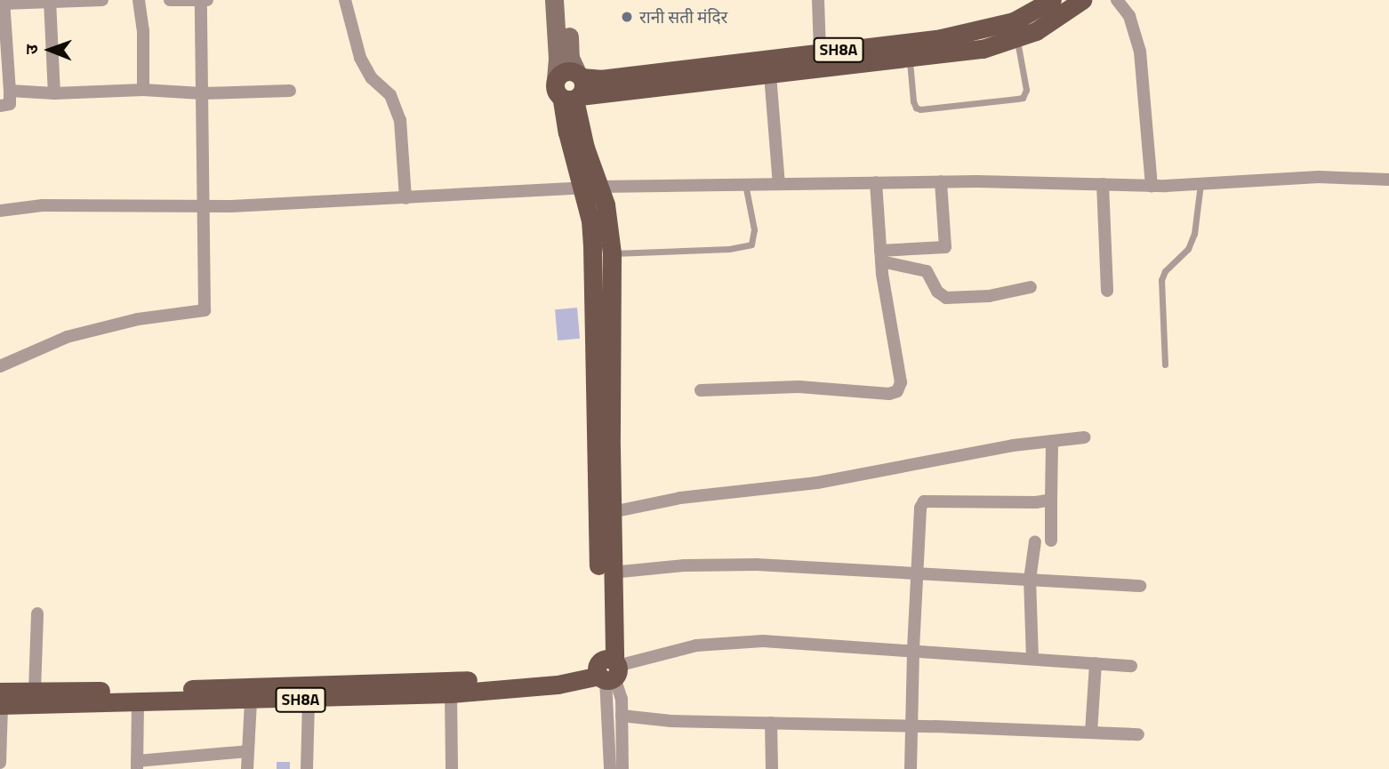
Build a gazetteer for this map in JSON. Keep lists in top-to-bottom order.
{
  "streets": {
    "main road": ["SH8A"]
  },
  "places": ["रानी सती मंदिर"],
  "north": "left"
}
